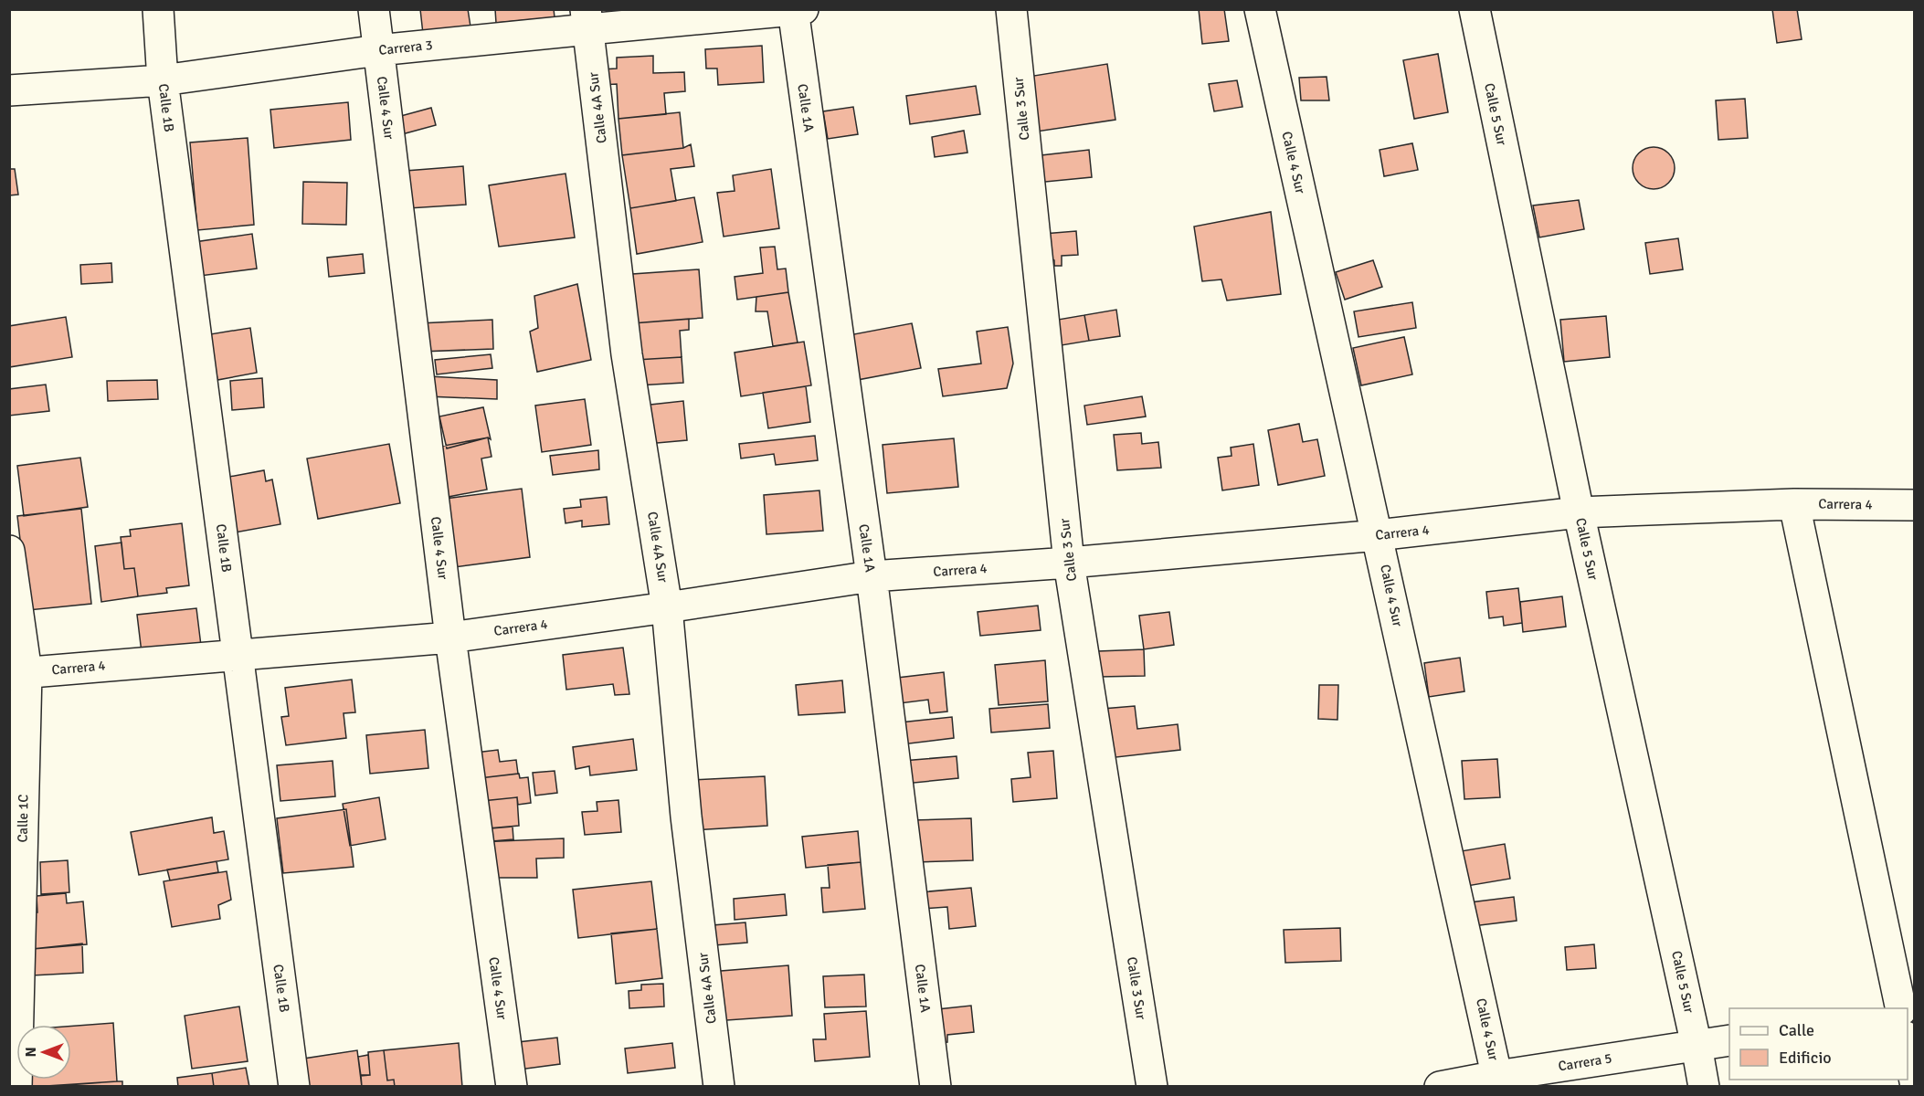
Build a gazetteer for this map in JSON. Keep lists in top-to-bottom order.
{
  "streets": {
    "street": [
      "Carrera 3",
      "Calle 1B",
      "Calle 4 Sur",
      "Calle 4A Sur",
      "Calle 1A",
      "Calle 3 Sur",
      "Calle 5 Sur",
      "Carrera 4",
      "Calle 1C",
      "Carrera 5"
    ]
  },
  "crossings": [
    ["Carrera 3", "Calle 1B"],
    ["Carrera 3", "Calle 4 Sur"],
    ["Carrera 3", "Calle 4A Sur"],
    ["Carrera 3", "Calle 1A"],
    ["Calle 1B", "Carrera 4"],
    ["Calle 4 Sur", "Carrera 4"],
    ["Calle 4 Sur", "Carrera 5"],
    ["Calle 4A Sur", "Carrera 4"],
    ["Calle 1A", "Carrera 4"],
    ["Calle 3 Sur", "Carrera 4"],
    ["Calle 5 Sur", "Carrera 4"],
    ["Calle 5 Sur", "Carrera 5"],
    ["Carrera 4", "Calle 1C"]
  ],
  "legend": ["Calle", "Edificio"],
  "north": "left"
}
